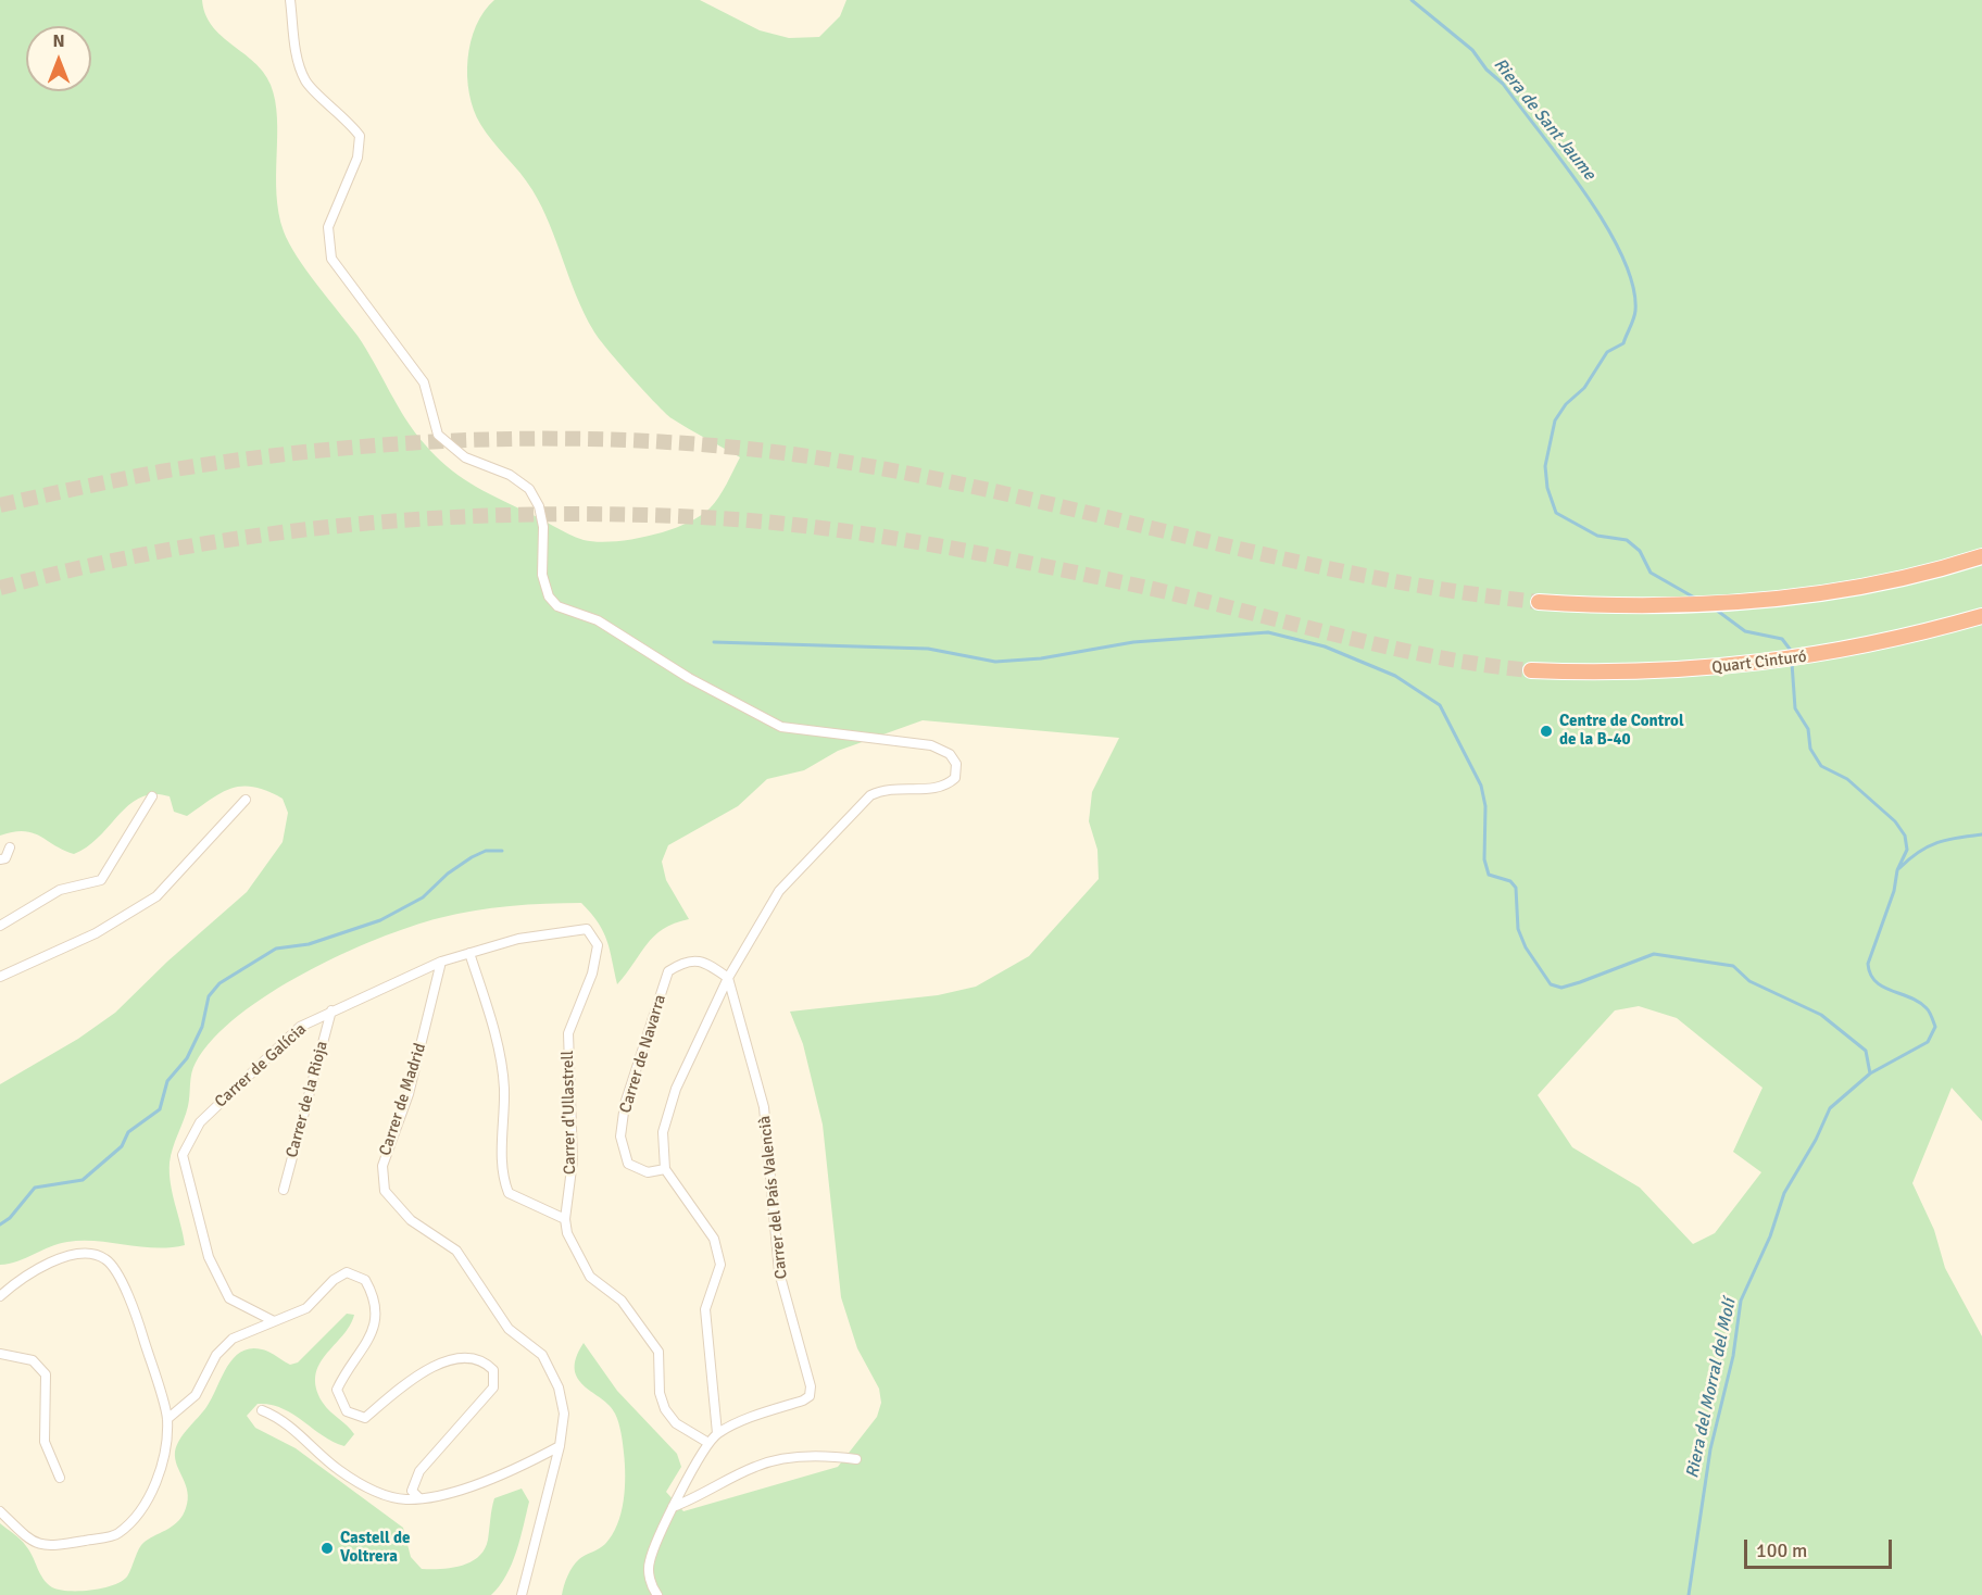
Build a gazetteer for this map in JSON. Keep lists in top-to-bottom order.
{
  "streets": {
    "highway": ["Quart Cinturó"],
    "street": [
      "Carrer de Navarra",
      "Carrer de Galícia",
      "Carrer de la Rioja",
      "Carrer de Madrid",
      "Carrer d'Ullastrell",
      "Carrer del País Valencià"
    ]
  },
  "crossings": [
    ["Carrer de Navarra", "Carrer del País Valencià"],
    ["Carrer de Galícia", "Carrer de la Rioja"],
    ["Carrer de Galícia", "Carrer de Madrid"],
    ["Carrer de Galícia", "Carrer d'Ullastrell"]
  ],
  "water": ["Riera de Sant Jaume", "Riera del Morral del Molí"],
  "places": ["Centre de Control de la B-40", "Castell de Voltrera"],
  "scale_bar": "100 m",
  "north": "top"
}
